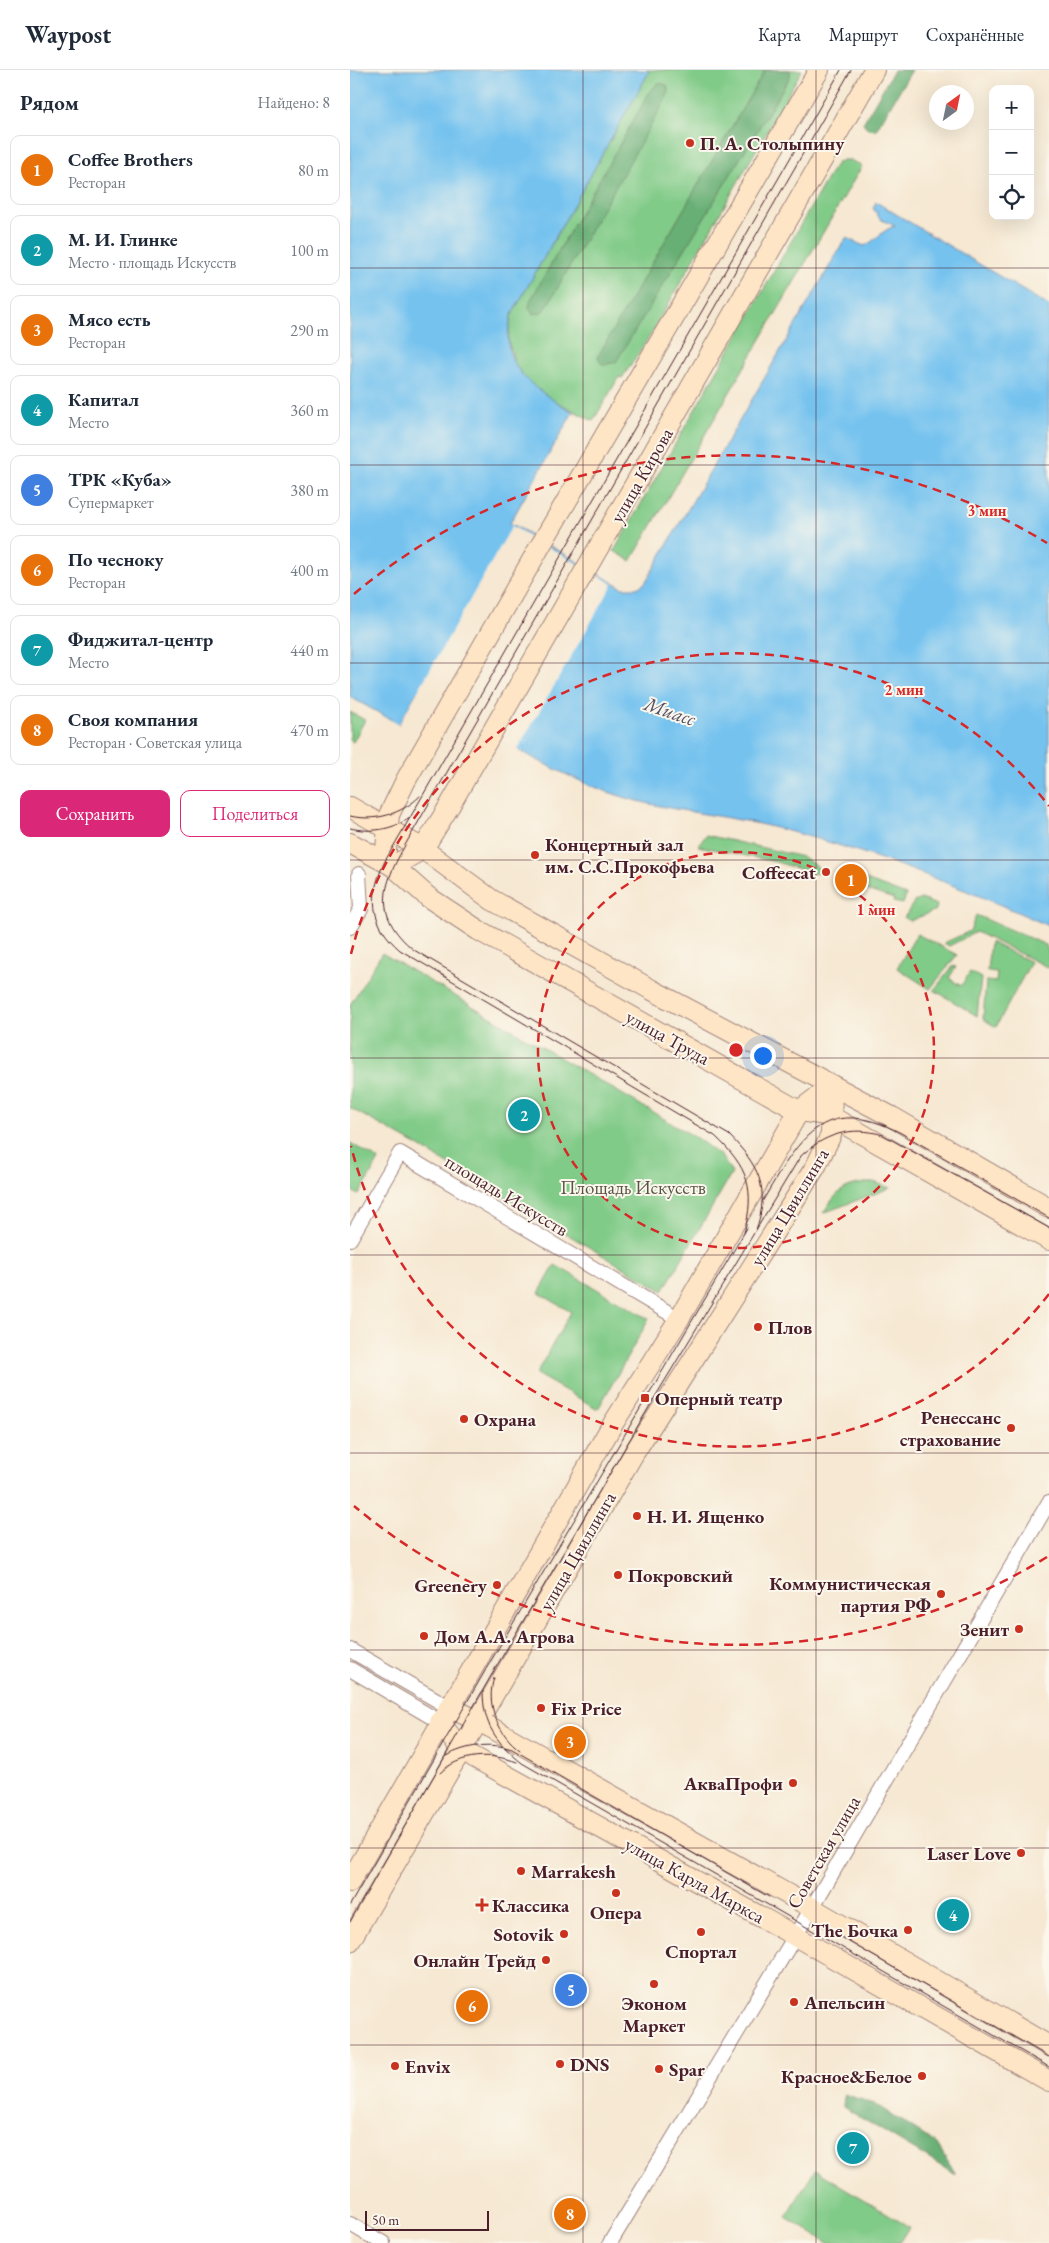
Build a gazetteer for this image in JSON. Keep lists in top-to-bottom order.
{
  "streets": {
    "main road": [
      "улица Кирова",
      "улица Труда",
      "улица Цвиллинга",
      "улица Карла Маркса"
    ],
    "street": ["площадь Искусств", "Советская улица"]
  },
  "crossings": [
    ["улица Кирова", "улица Труда"],
    ["улица Труда", "улица Цвиллинга"],
    ["площадь Искусств", "улица Цвиллинга"],
    ["улица Цвиллинга", "улица Карла Маркса"],
    ["Советская улица", "улица Карла Маркса"]
  ],
  "water": ["Миасс"],
  "parks": ["Площадь Искусств"],
  "places": {
    "other": [
      "П. А. Столыпину",
      "Концертный зал им. С.С.Прокофьева",
      "Coffeecat",
      "Плов",
      "Охрана",
      "Ренессанс страхование",
      "Н. И. Ященко",
      "Покровский",
      "Greenery",
      "Коммунистическая партия РФ",
      "Зенит",
      "Дом А.А. Агрова",
      "Fix Price",
      "АкваПрофи",
      "Laser Love",
      "Marrakesh",
      "Опера",
      "The Бочка",
      "Спортал",
      "Sotovik",
      "Онлайн Трейд",
      "Эконом Маркет",
      "Апельсин",
      "DNS",
      "Envix",
      "Spar",
      "Красное&Белое"
    ],
    "transit": ["Оперный театр"],
    "health": ["Классика"]
  },
  "scale_bar": "50 m",
  "north": "top right",
  "page": {
    "header": "Waypost",
    "nav": ["Карта", "Маршрут", "Сохранённые"],
    "heading": ["Рядом", "Найдено: 8"],
    "map_buttons": ["+", "−"],
    "list": [
      {
        "mark": "1",
        "name": "Coffee Brothers",
        "note": "Ресторан",
        "value": "80 m"
      },
      {
        "mark": "2",
        "name": "М. И. Глинке",
        "note": "Место · площадь Искусств",
        "value": "100 m"
      },
      {
        "mark": "3",
        "name": "Мясо есть",
        "note": "Ресторан",
        "value": "290 m"
      },
      {
        "mark": "4",
        "name": "Капитал",
        "note": "Место",
        "value": "360 m"
      },
      {
        "mark": "5",
        "name": "ТРК «Куба»",
        "note": "Супермаркет",
        "value": "380 m"
      },
      {
        "mark": "6",
        "name": "По чесноку",
        "note": "Ресторан",
        "value": "400 m"
      },
      {
        "mark": "7",
        "name": "Фиджитал-центр",
        "note": "Место",
        "value": "440 m"
      },
      {
        "mark": "8",
        "name": "Своя компания",
        "note": "Ресторан · Советская улица",
        "value": "470 m"
      }
    ],
    "buttons": ["Сохранить", "Поделиться"],
    "pins": [
      "1",
      "2",
      "3",
      "4",
      "5",
      "6",
      "7",
      "8"
    ],
    "scale": "50 m"
  },
  "rings": ["3 мин", "2 мин", "1 мин"]
}
